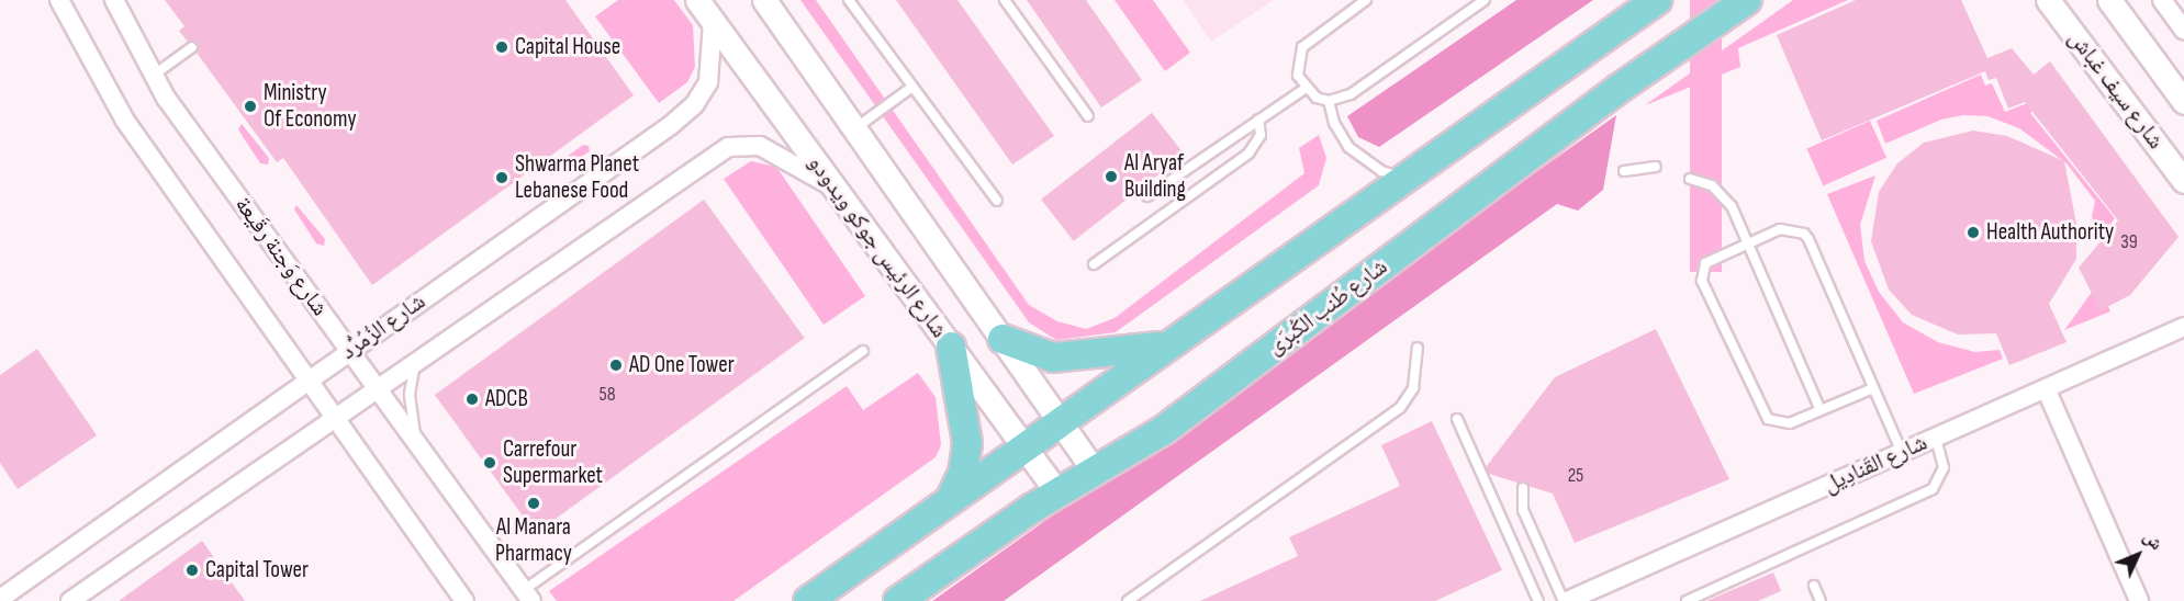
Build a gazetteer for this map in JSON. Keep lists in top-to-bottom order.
{
  "streets": {
    "main road": ["شارع طُنب الكُبرَى"],
    "street": [
      "شارع سيف غباش",
      "شارع الرئيس جوكو ويدودو",
      "شارع وَجنة رقَيعة",
      "شارع الزُمُرُّد",
      "شارع القَنادِيل"
    ]
  },
  "crossings": [
    ["شارع الرئيس جوكو ويدودو", "شارع طُنب الكُبرَى"],
    ["شارع الرئيس جوكو ويدودو", "شارع الزُمُرُّد"],
    ["شارع وَجنة رقَيعة", "شارع الزُمُرُّد"]
  ],
  "places": [
    "Capital House",
    "Ministry Of Economy",
    "Al Aryaf Building",
    "Shwarma Planet Lebanese Food",
    "Health Authority",
    "AD One Tower",
    "ADCB",
    "Carrefour Supermarket",
    "Al Manara Pharmacy",
    "Capital Tower"
  ],
  "house_numbers": ["39", "58", "25"],
  "north": "top right"
}
